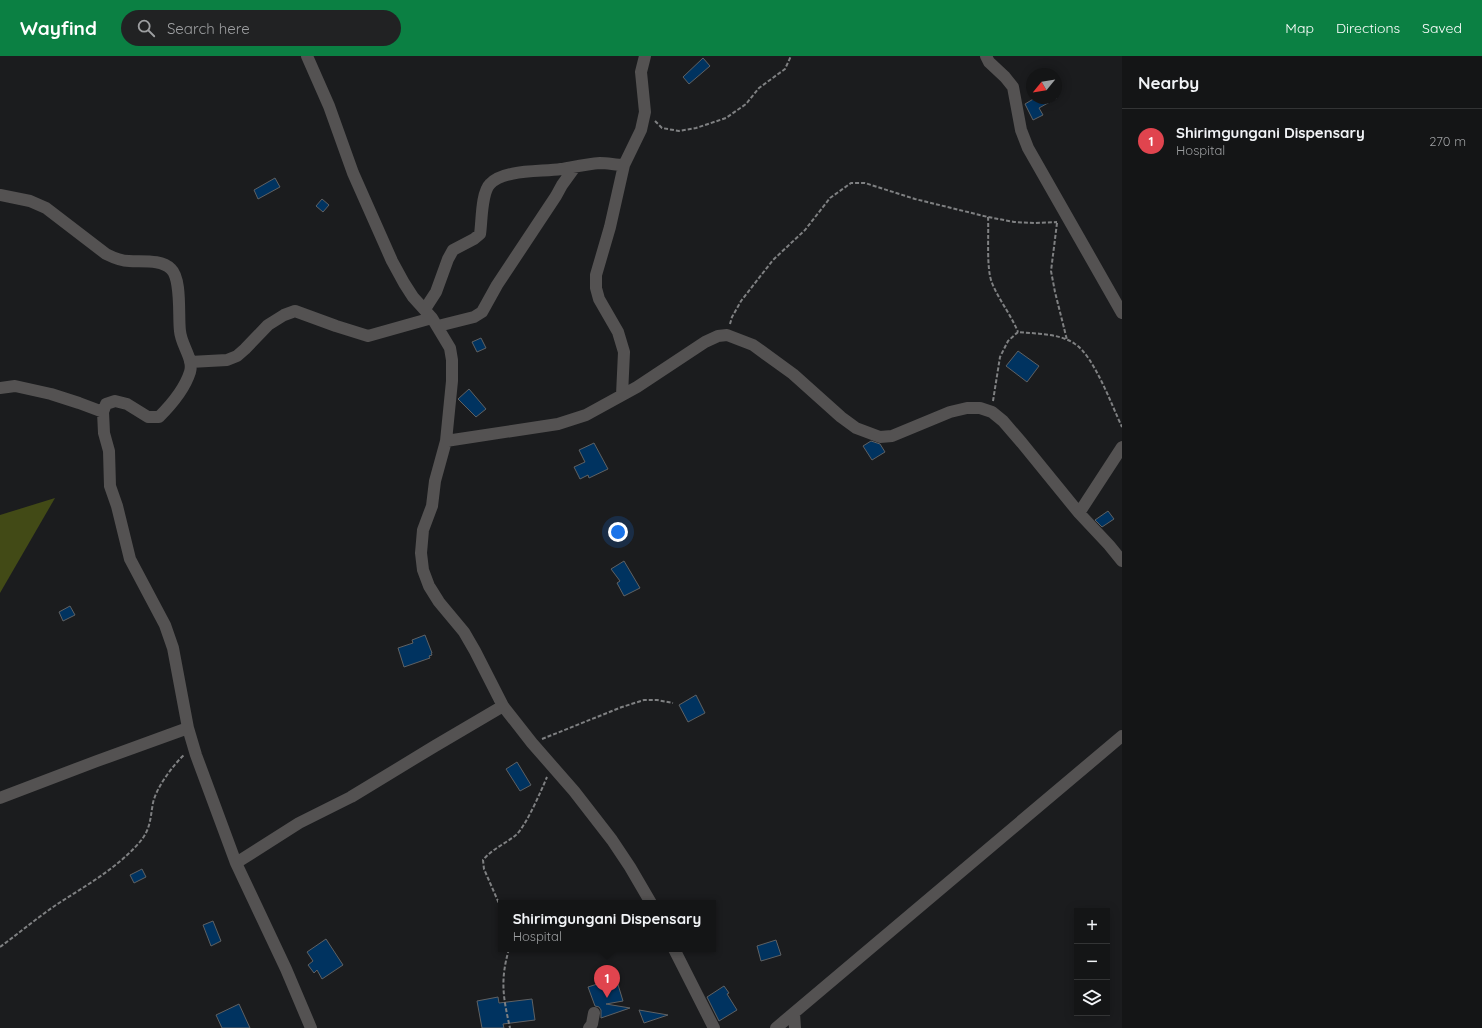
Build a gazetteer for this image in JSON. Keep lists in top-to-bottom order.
{
  "north": "bottom left",
  "page": {
    "header": "Wayfind",
    "search": "Search here",
    "nav": ["Map", "Directions", "Saved"],
    "heading": "Nearby",
    "list": [
      {
        "mark": "1",
        "name": "Shirimgungani Dispensary",
        "note": "Hospital",
        "value": "270 m"
      }
    ],
    "popup": ["Shirimgungani Dispensary", "Hospital"],
    "map_buttons": ["+", "−"],
    "pins": "1"
  }
}
